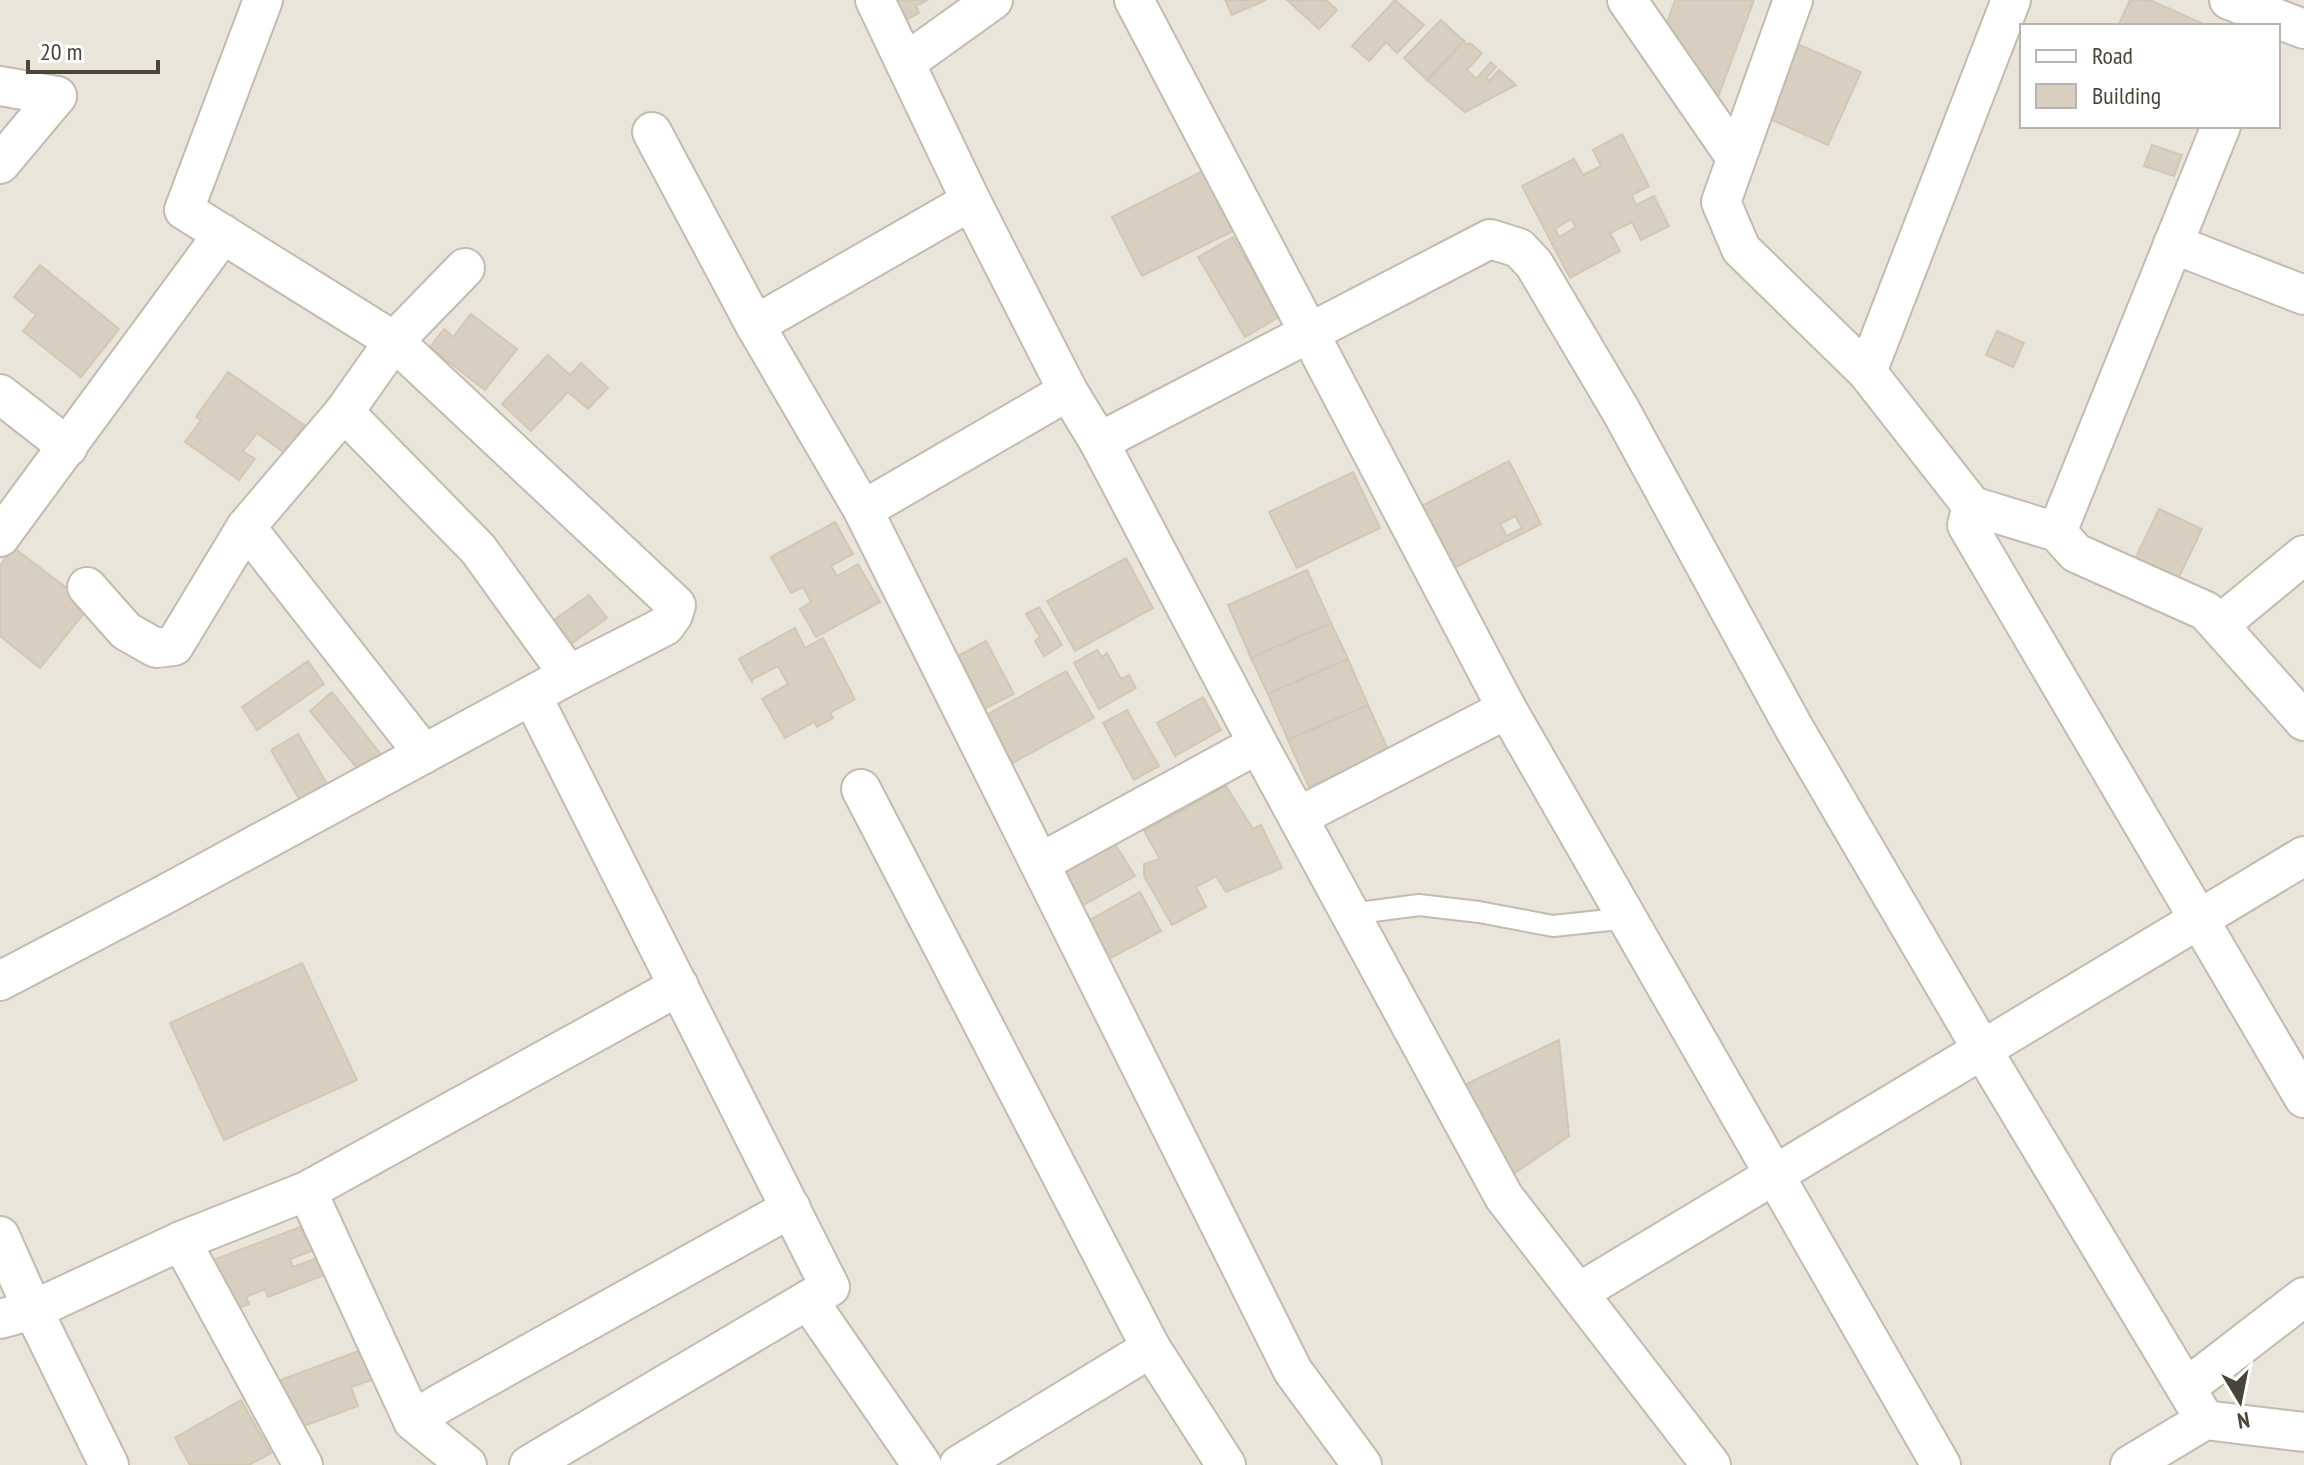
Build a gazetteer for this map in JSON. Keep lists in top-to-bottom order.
{
  "legend": ["Road", "Building"],
  "scale_bar": "20 m",
  "north": "bottom"
}
